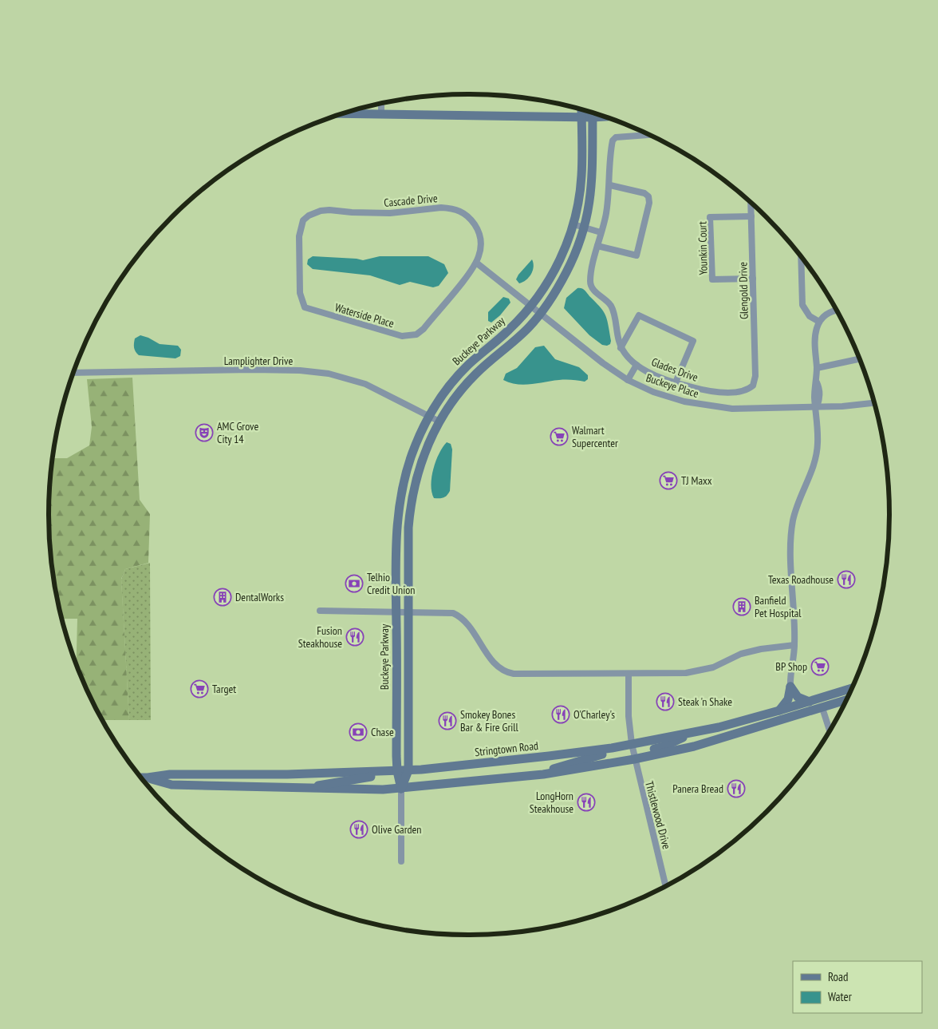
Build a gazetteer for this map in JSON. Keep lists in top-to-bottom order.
{
  "streets": {
    "main road": ["Buckeye Parkway", "Stringtown Road"],
    "street": [
      "Cascade Drive",
      "Younkin Court",
      "Glengold Drive",
      "Waterside Place",
      "Lamplighter Drive",
      "Glades Drive",
      "Buckeye Place",
      "Thistlewood Drive"
    ]
  },
  "crossings": [
    ["Cascade Drive", "Waterside Place"],
    ["Cascade Drive", "Buckeye Place"],
    ["Younkin Court", "Glengold Drive"],
    ["Glengold Drive", "Glades Drive"],
    ["Waterside Place", "Buckeye Place"],
    ["Buckeye Parkway", "Lamplighter Drive"],
    ["Buckeye Parkway", "Buckeye Place"],
    ["Buckeye Parkway", "Stringtown Road"],
    ["Glades Drive", "Buckeye Place"],
    ["Stringtown Road", "Thistlewood Drive"]
  ],
  "places": {
    "theatre": ["AMC Grove City 14"],
    "supermarket": [
      "Walmart Supercenter",
      "TJ Maxx",
      "BP Shop",
      "Target"
    ],
    "restaurant": [
      "Texas Roadhouse",
      "Fusion Steakhouse",
      "Steak 'n Shake",
      "O'Charley's",
      "Smokey Bones Bar & Fire Grill",
      "Panera Bread",
      "LongHorn Steakhouse",
      "Olive Garden"
    ],
    "bank": ["Telhio Credit Union", "Chase"],
    "building": ["DentalWorks", "Banfield Pet Hospital"]
  },
  "legend": ["Road", "Water"]
}
